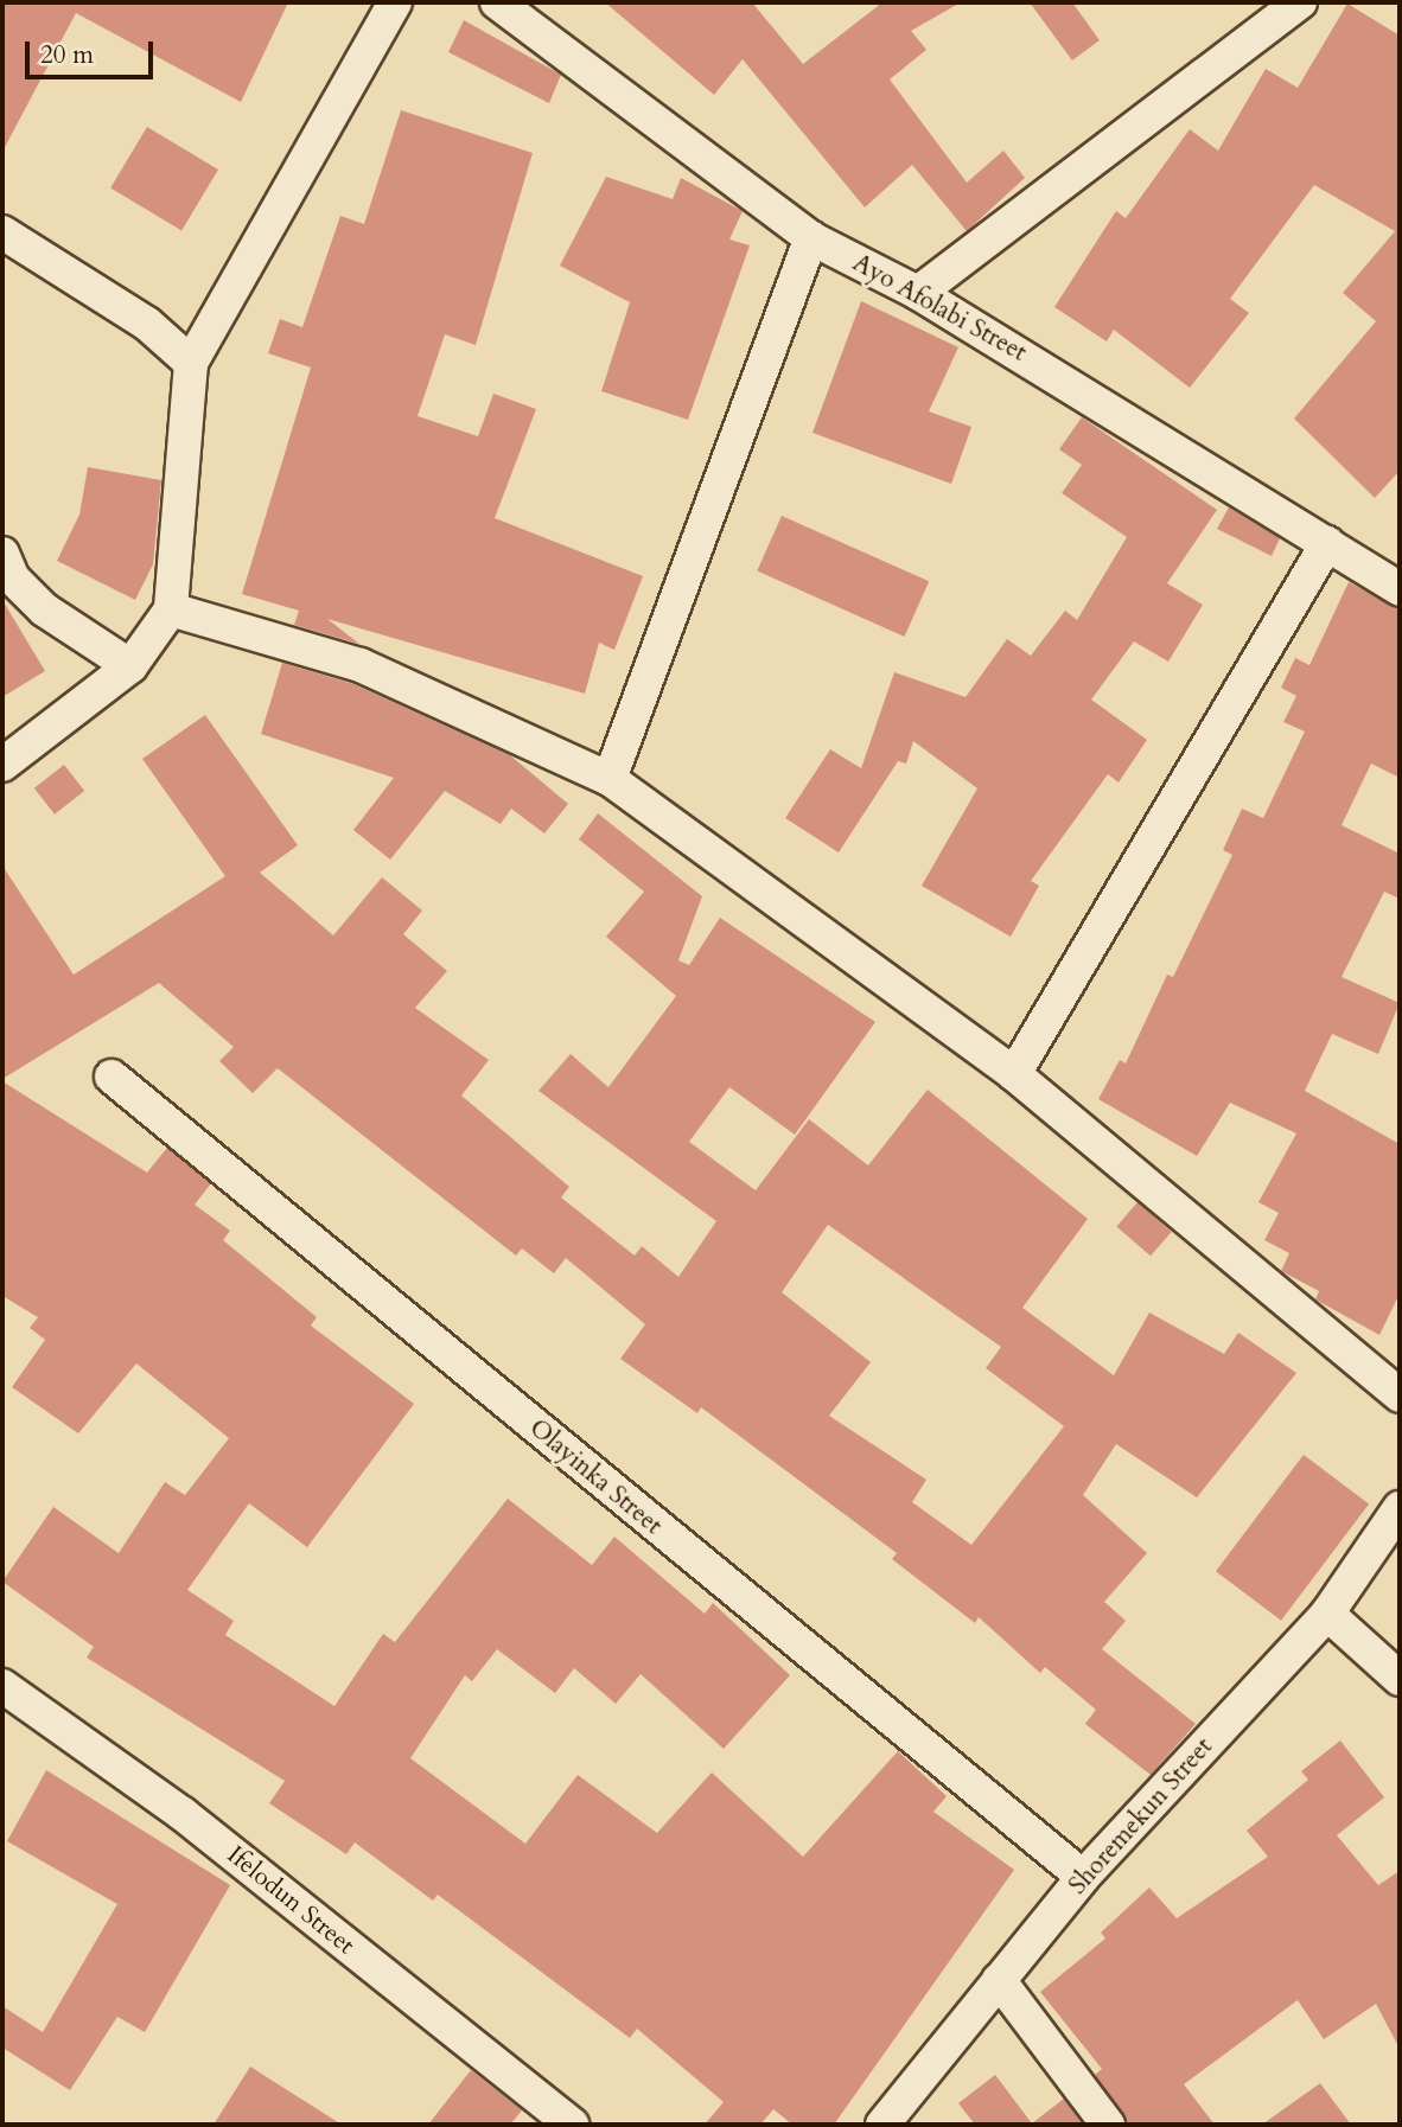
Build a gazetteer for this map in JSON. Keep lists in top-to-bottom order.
{
  "streets": {
    "street": [
      "Ayo Afolabi Street",
      "Olayinka Street",
      "Shoremekun Street",
      "Ifelodun Street"
    ]
  },
  "crossings": [
    ["Olayinka Street", "Shoremekun Street"]
  ],
  "scale_bar": "20 m"
}
